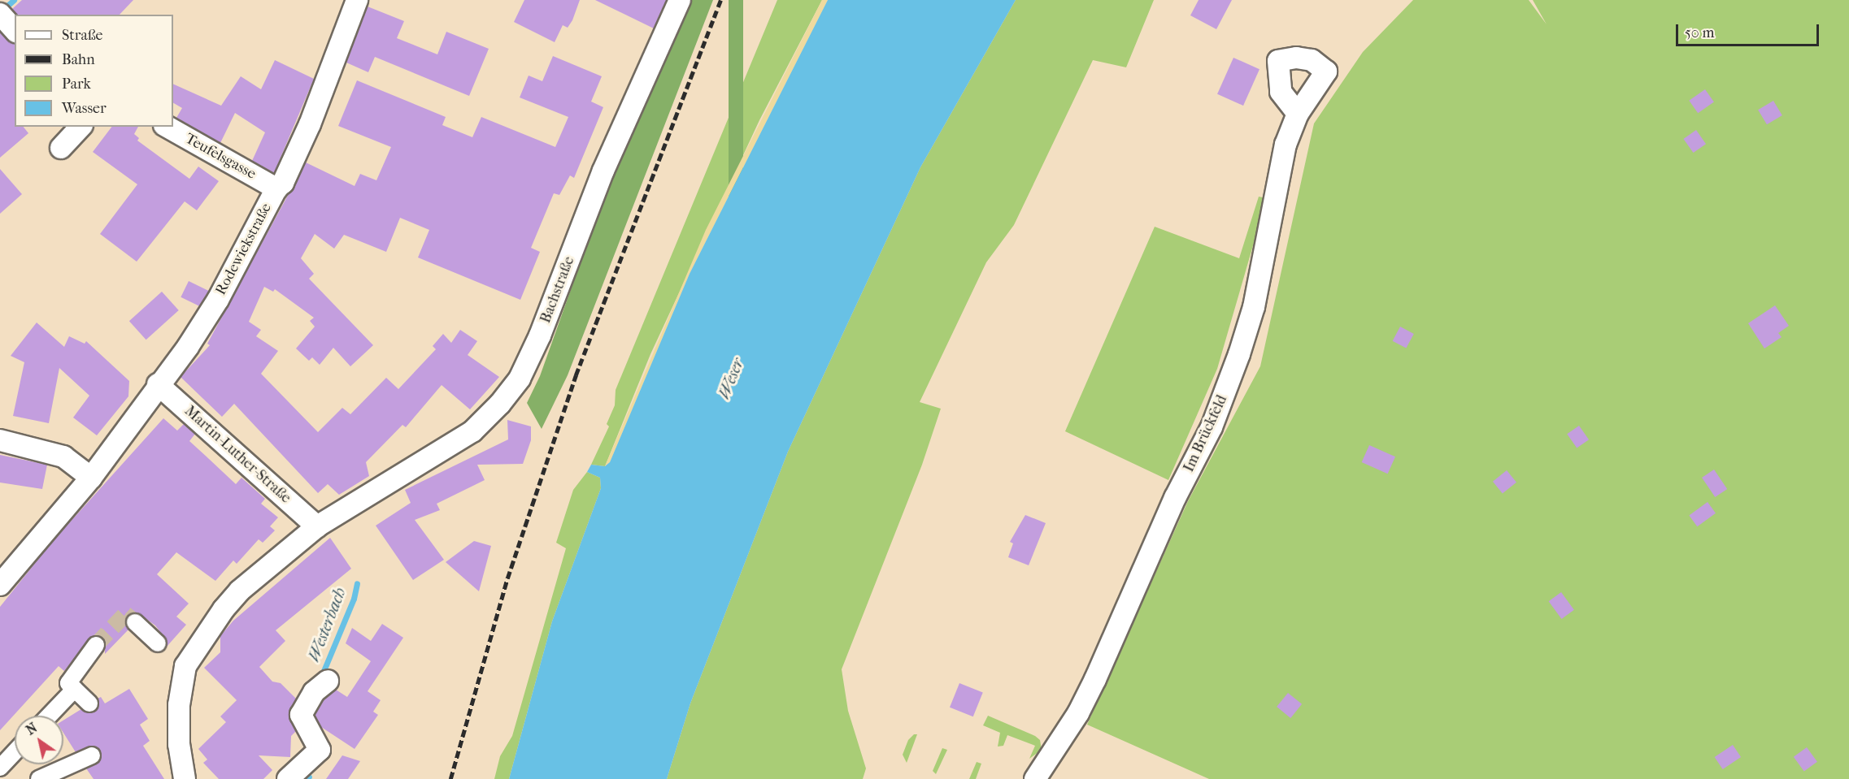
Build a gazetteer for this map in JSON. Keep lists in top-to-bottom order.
{
  "streets": {
    "street": [
      "Teufelsgasse",
      "Rodewiekstraße",
      "Bachstraße",
      "Im Brückfeld",
      "Martin-Luther-Straße"
    ]
  },
  "crossings": [
    ["Teufelsgasse", "Rodewiekstraße"],
    ["Rodewiekstraße", "Martin-Luther-Straße"],
    ["Bachstraße", "Martin-Luther-Straße"]
  ],
  "water": ["Weser", "Westerbach"],
  "legend": [
    "Straße",
    "Bahn",
    "Park",
    "Wasser"
  ],
  "scale_bar": "50 m",
  "north": "top left"
}
